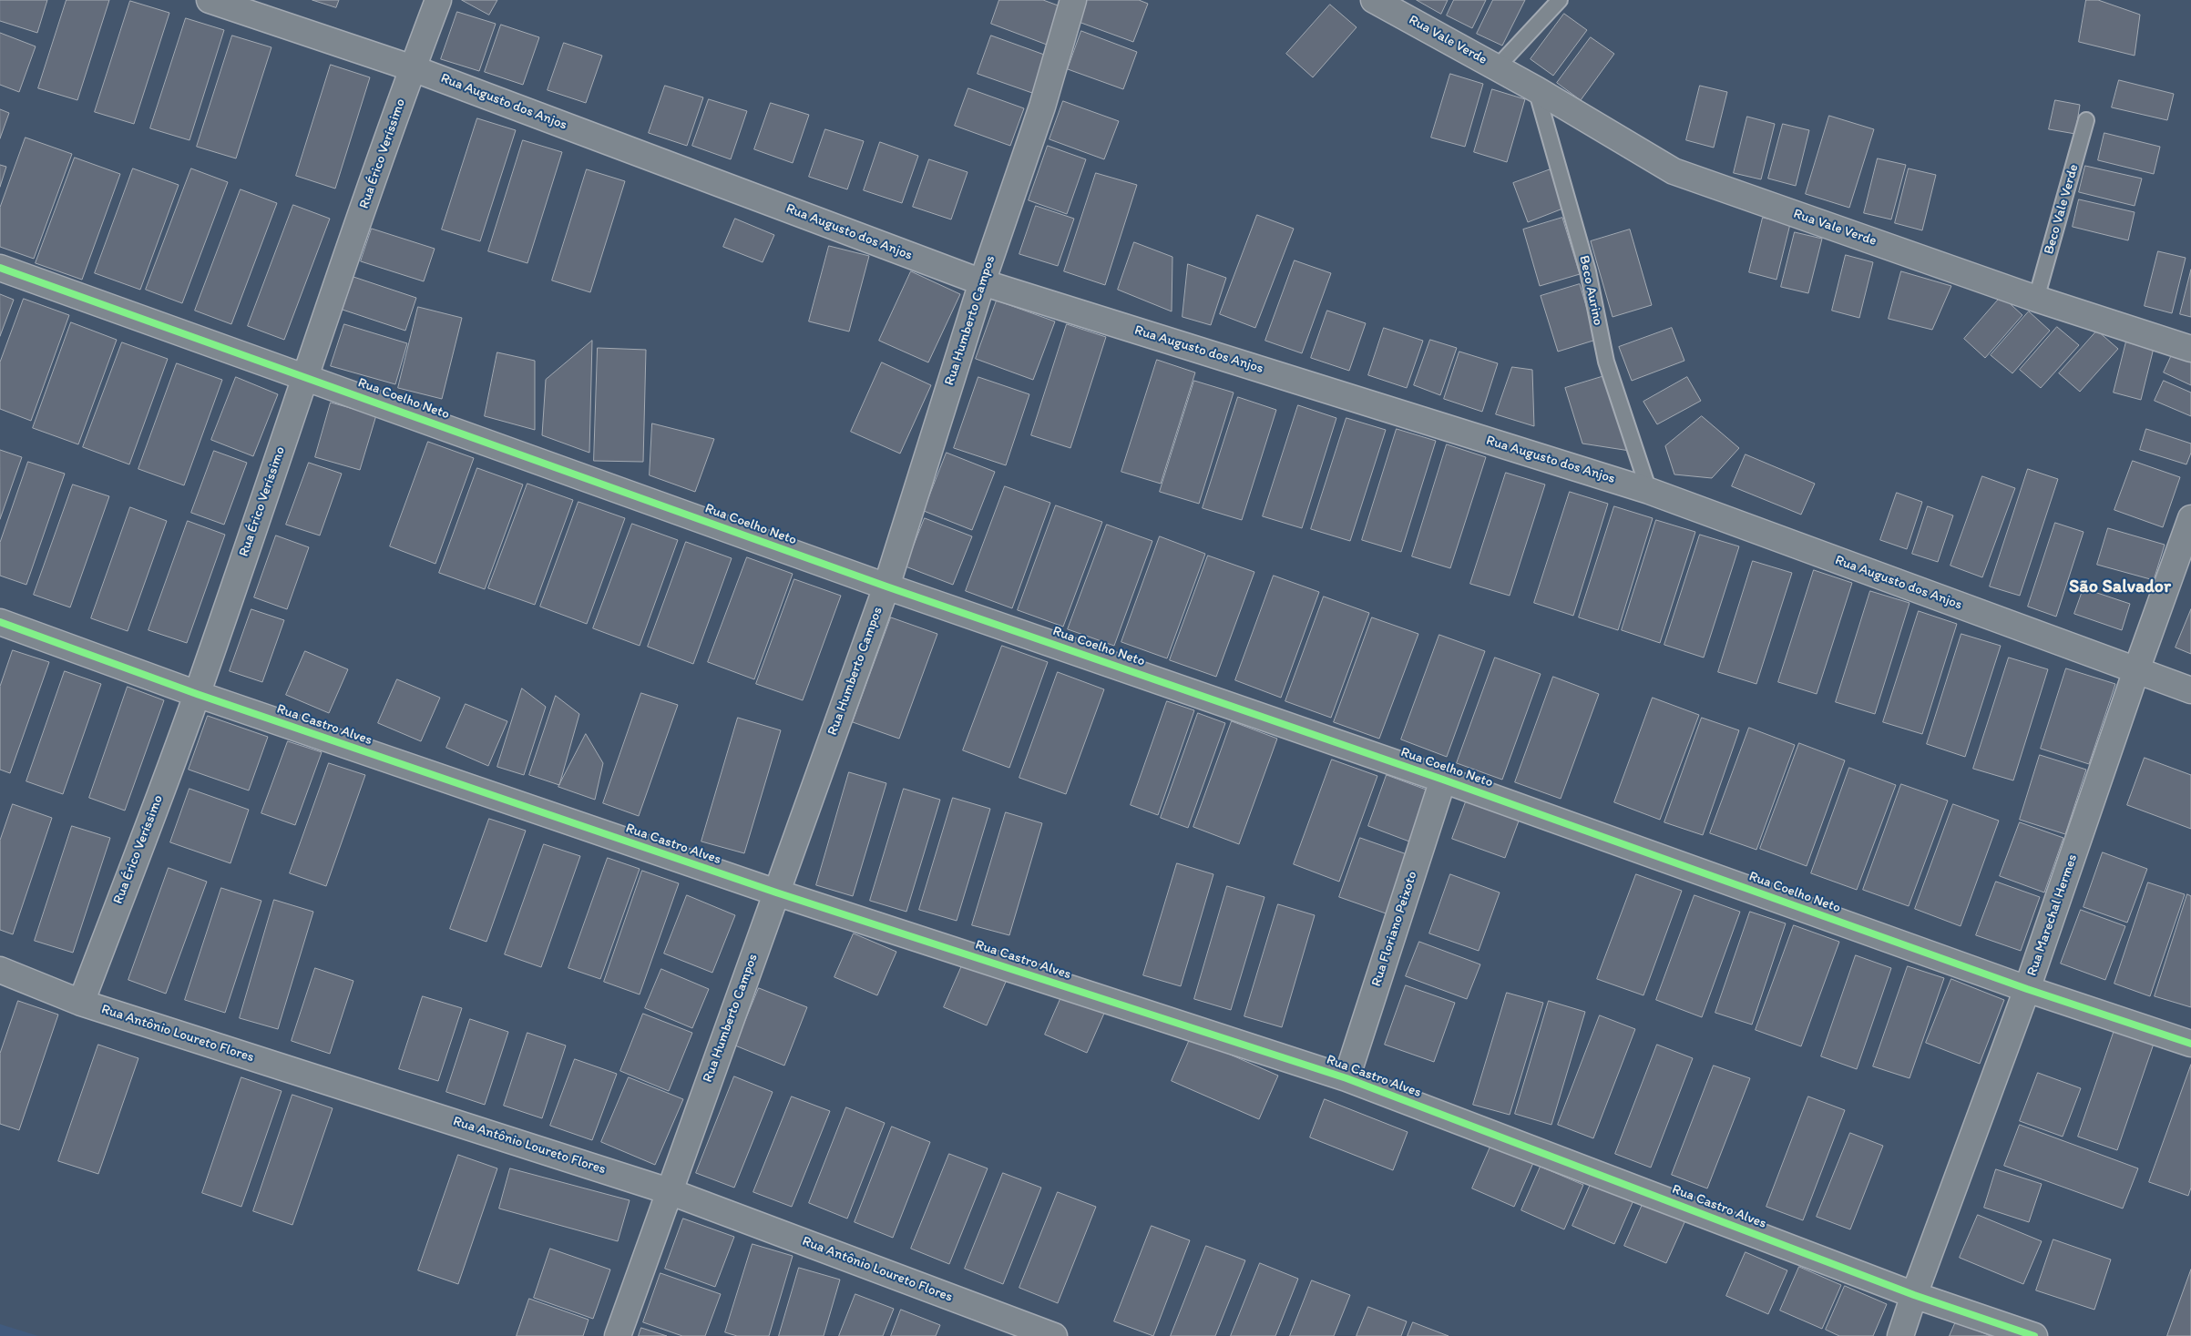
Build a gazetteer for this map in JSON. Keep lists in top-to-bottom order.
{
  "streets": {
    "street": [
      "Rua Vale Verde",
      "Rua Augusto dos Anjos",
      "Rua Érico Veríssimo",
      "Rua Humberto Campos",
      "Rua Coelho Neto",
      "Rua Castro Alves",
      "Rua Marechal Hermes",
      "Rua Floriano Peixoto",
      "Rua Antônio Loureto Flores"
    ],
    "lane": ["Beco Vale Verde", "Beco Aurino"]
  },
  "crossings": [
    ["Rua Vale Verde", "Beco Vale Verde"],
    ["Rua Vale Verde", "Beco Aurino"],
    ["Rua Augusto dos Anjos", "Rua Érico Veríssimo"],
    ["Rua Augusto dos Anjos", "Beco Aurino"],
    ["Rua Augusto dos Anjos", "Rua Humberto Campos"],
    ["Rua Augusto dos Anjos", "Rua Marechal Hermes"],
    ["Rua Érico Veríssimo", "Rua Coelho Neto"],
    ["Rua Érico Veríssimo", "Rua Castro Alves"],
    ["Rua Érico Veríssimo", "Rua Antônio Loureto Flores"],
    ["Rua Humberto Campos", "Rua Coelho Neto"],
    ["Rua Humberto Campos", "Rua Castro Alves"],
    ["Rua Humberto Campos", "Rua Antônio Loureto Flores"],
    ["Rua Coelho Neto", "Rua Marechal Hermes"],
    ["Rua Coelho Neto", "Rua Floriano Peixoto"],
    ["Rua Castro Alves", "Rua Marechal Hermes"],
    ["Rua Castro Alves", "Rua Floriano Peixoto"]
  ],
  "districts": ["São Salvador"]
}
